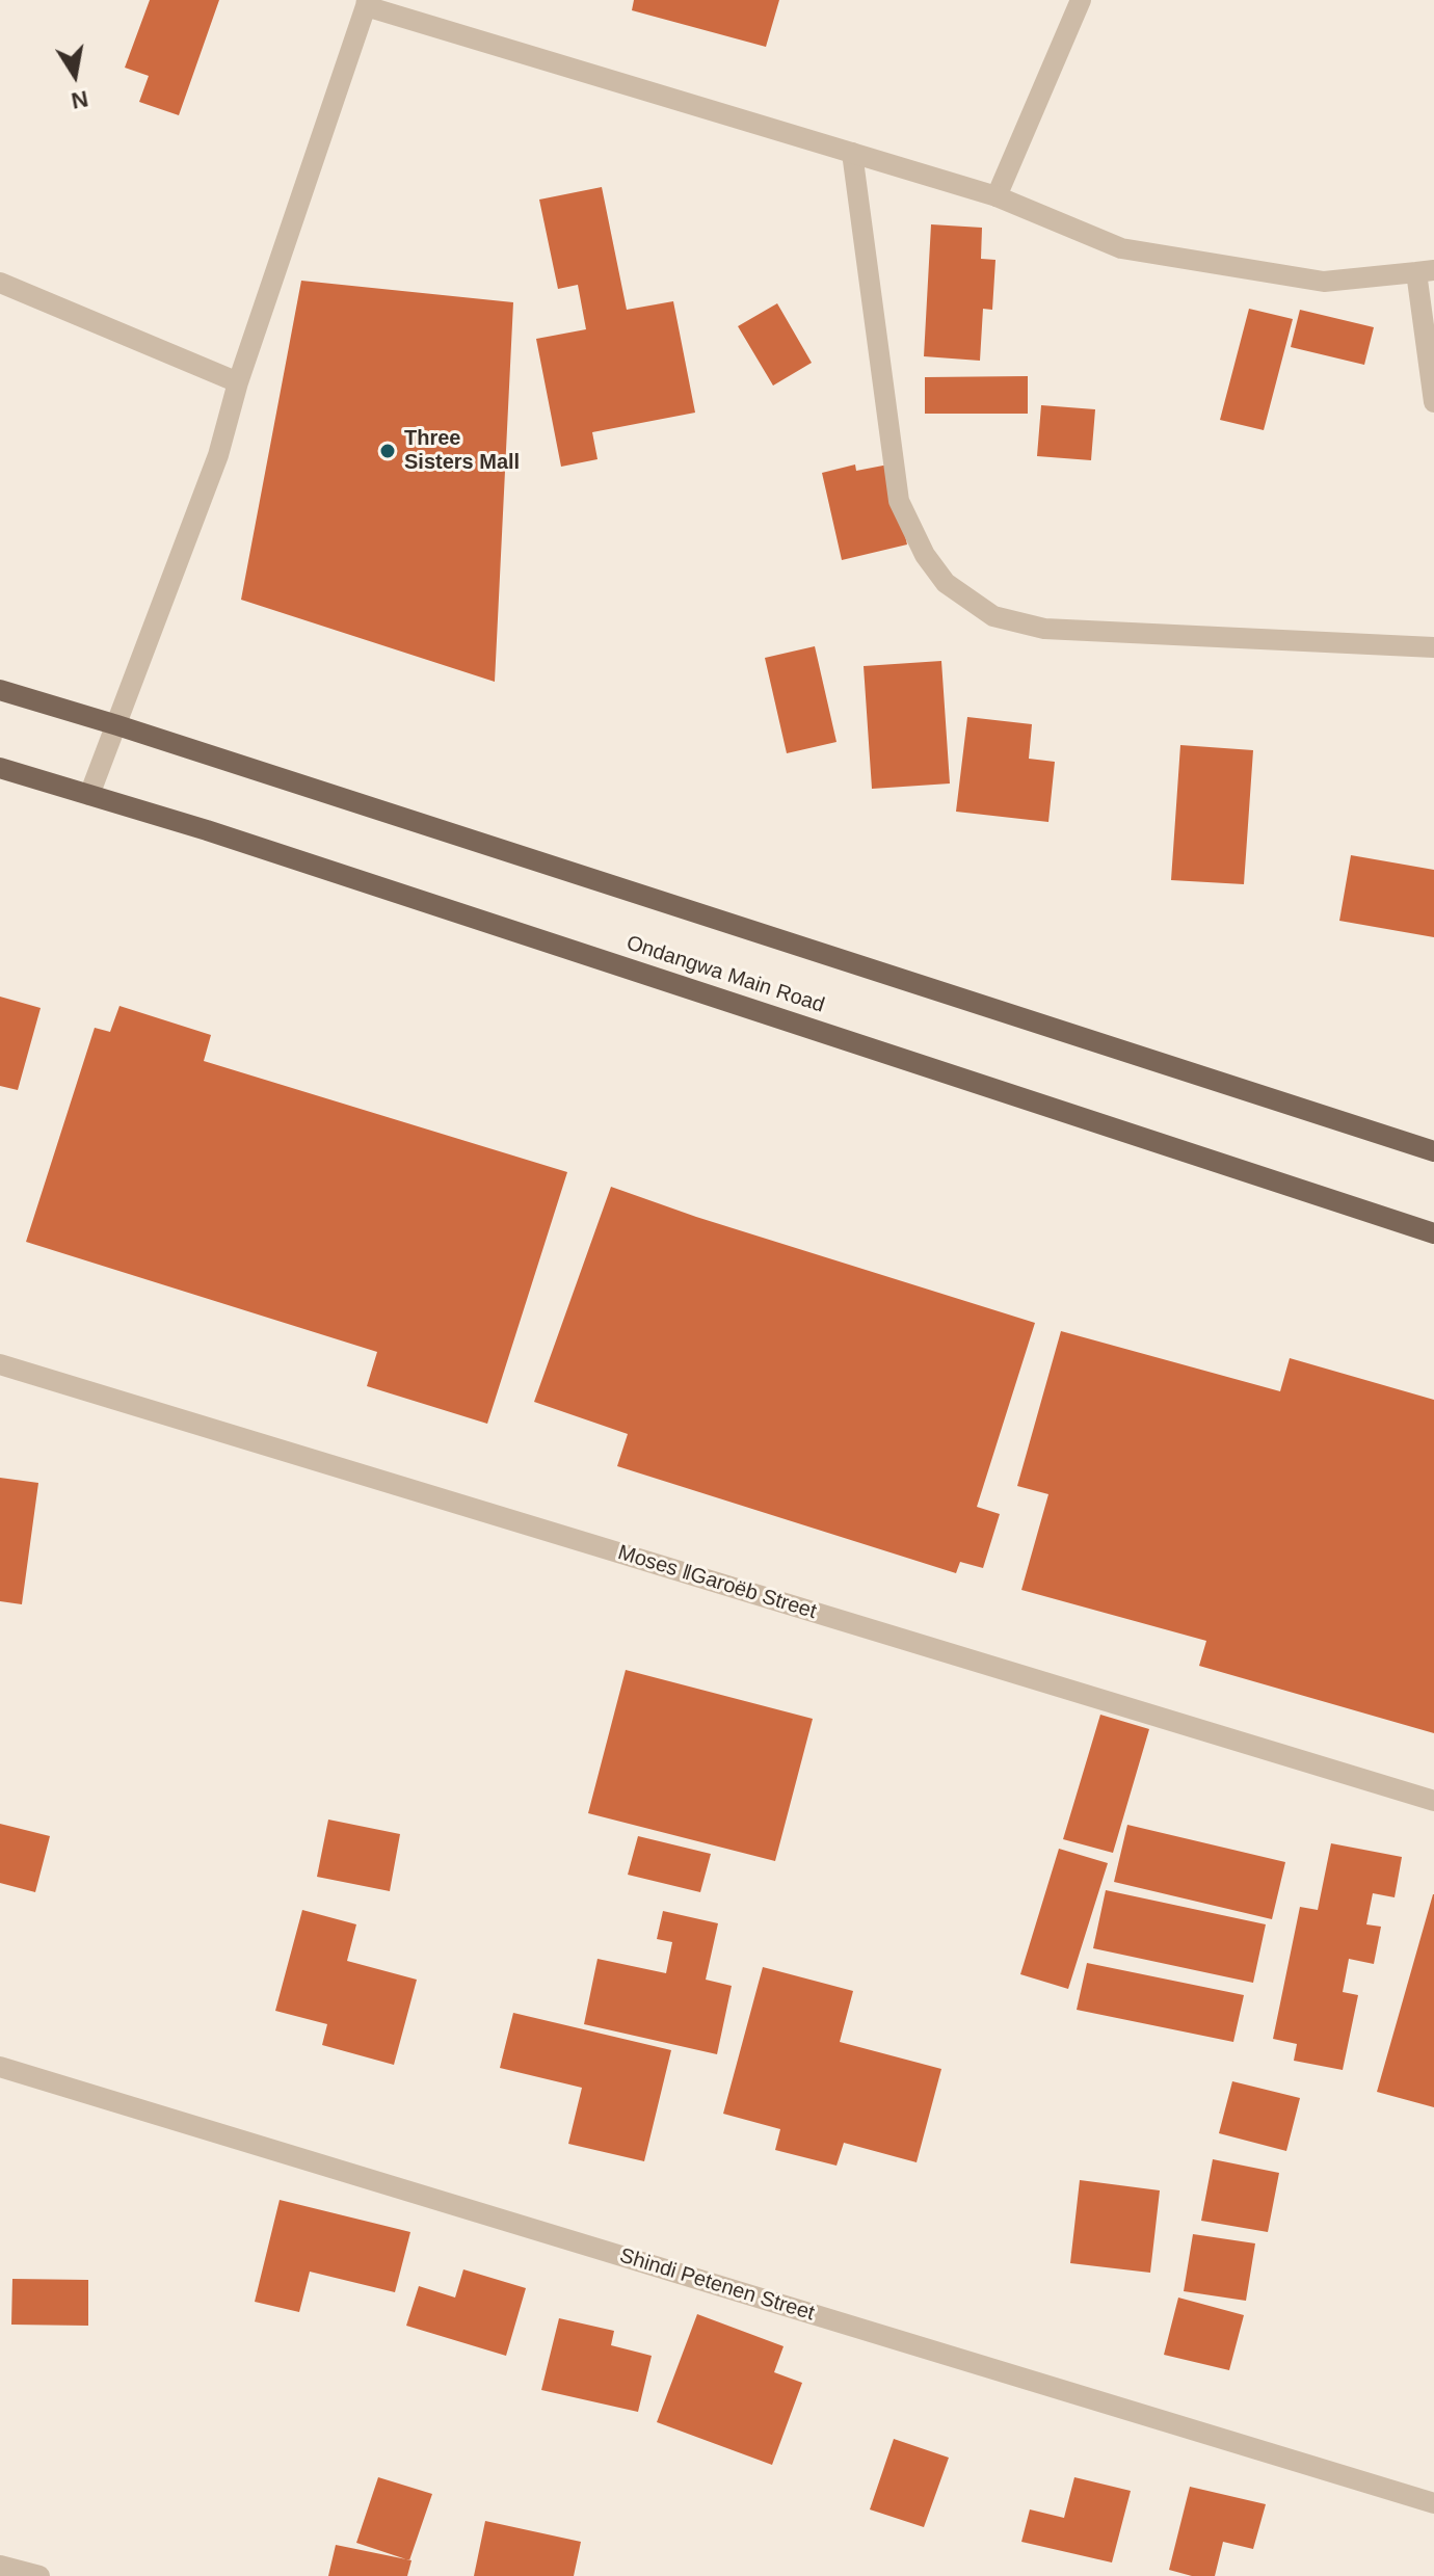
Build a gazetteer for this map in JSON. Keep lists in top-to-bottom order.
{
  "streets": {
    "main road": ["Ondangwa Main Road"],
    "street": ["Moses ǁGaroëb Street", "Shindi Petenen Street"]
  },
  "places": ["Three Sisters Mall"],
  "north": "bottom"
}
